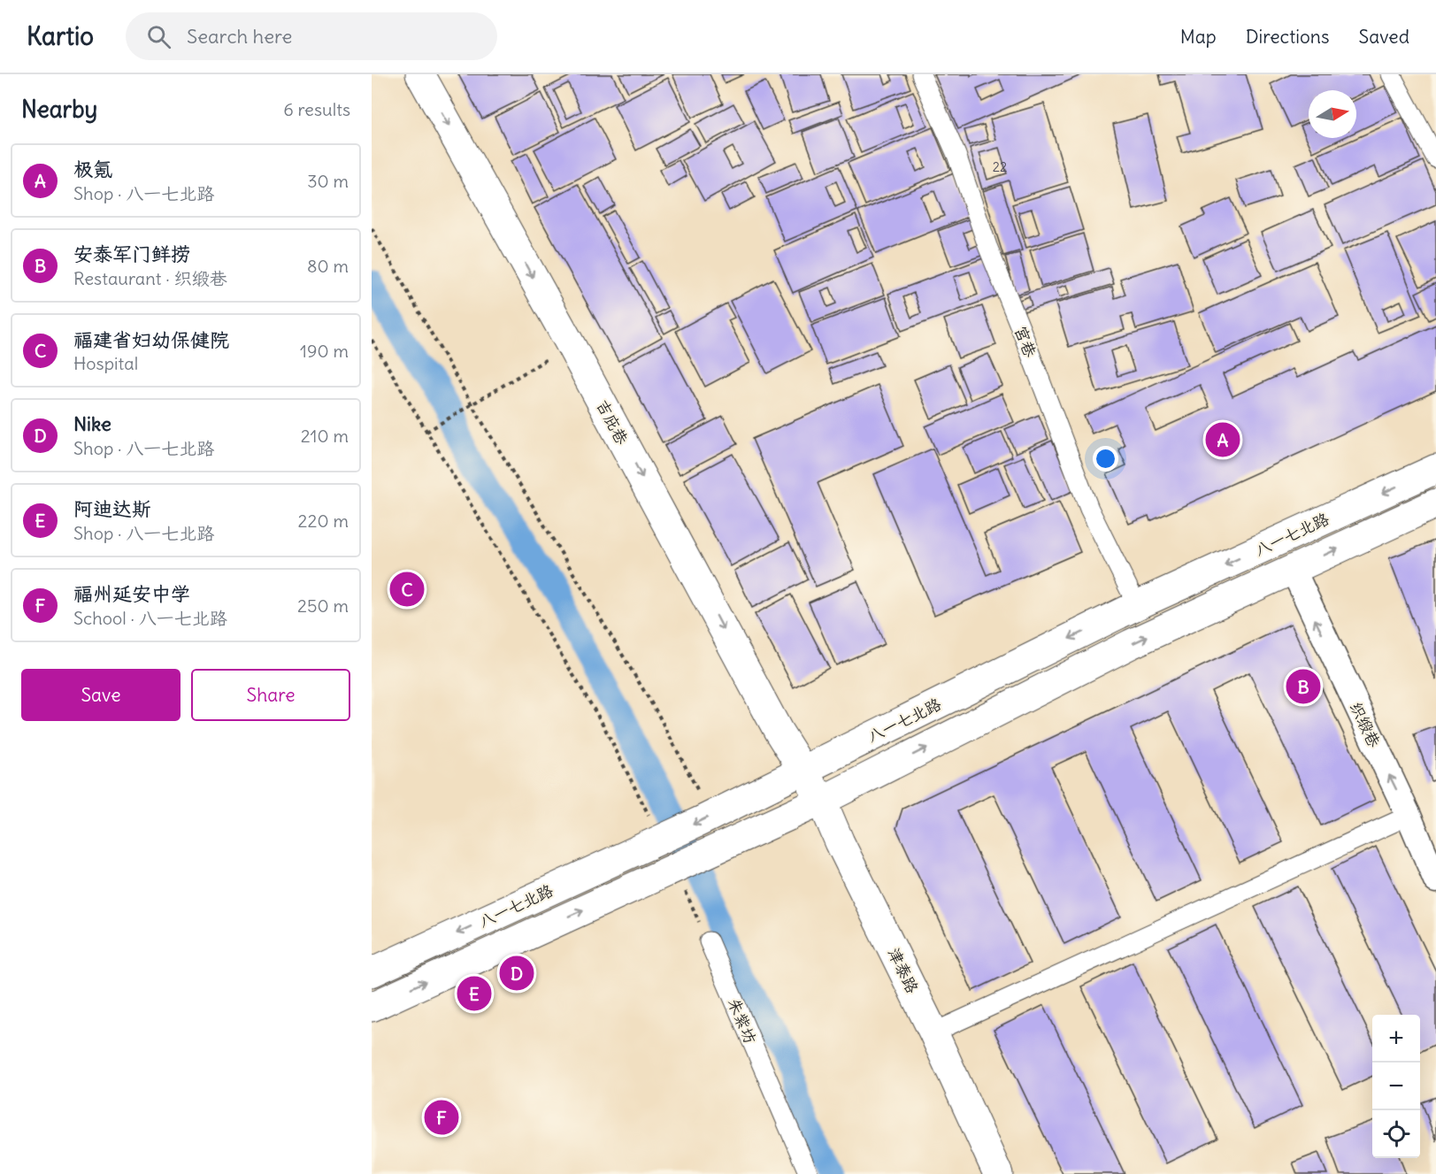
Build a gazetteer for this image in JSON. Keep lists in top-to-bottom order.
{
  "streets": {
    "main road": ["吉庇巷", "八一七北路", "津泰路"],
    "street": ["宫巷", "织缎巷", "朱紫坊"]
  },
  "crossings": [
    ["宫巷", "八一七北路"],
    ["吉庇巷", "八一七北路"],
    ["吉庇巷", "津泰路"],
    ["八一七北路", "织缎巷"],
    ["八一七北路", "津泰路"]
  ],
  "one_way": ["吉庇巷", "织缎巷"],
  "house_numbers": ["22"],
  "north": "right",
  "page": {
    "header": "Kartio",
    "search": "Search here",
    "nav": ["Map", "Directions", "Saved"],
    "heading": ["Nearby", "6 results"],
    "list": [
      {
        "mark": "A",
        "name": "极氪",
        "note": "Shop · 八一七北路",
        "value": "30 m"
      },
      {
        "mark": "B",
        "name": "安泰军门鲜捞",
        "note": "Restaurant · 织缎巷",
        "value": "80 m"
      },
      {
        "mark": "C",
        "name": "福建省妇幼保健院",
        "note": "Hospital",
        "value": "190 m"
      },
      {
        "mark": "D",
        "name": "Nike",
        "note": "Shop · 八一七北路",
        "value": "210 m"
      },
      {
        "mark": "E",
        "name": "阿迪达斯",
        "note": "Shop · 八一七北路",
        "value": "220 m"
      },
      {
        "mark": "F",
        "name": "福州延安中学",
        "note": "School · 八一七北路",
        "value": "250 m"
      }
    ],
    "pins": [
      "A",
      "C",
      "B",
      "D",
      "E",
      "F"
    ],
    "buttons": ["Save", "Share"],
    "map_buttons": ["+", "−"]
  }
}
